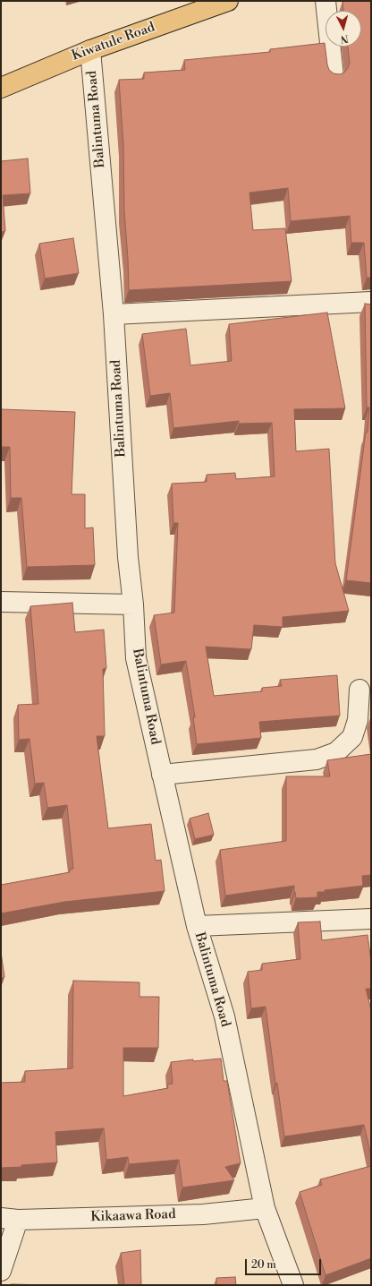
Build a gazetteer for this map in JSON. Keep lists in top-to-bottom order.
{
  "streets": {
    "main road": ["Kiwatule Road"],
    "street": ["Balintuma Road", "Kikaawa Road"]
  },
  "crossings": [
    ["Kiwatule Road", "Balintuma Road"],
    ["Balintuma Road", "Kikaawa Road"]
  ],
  "scale_bar": "20 m",
  "north": "bottom"
}
